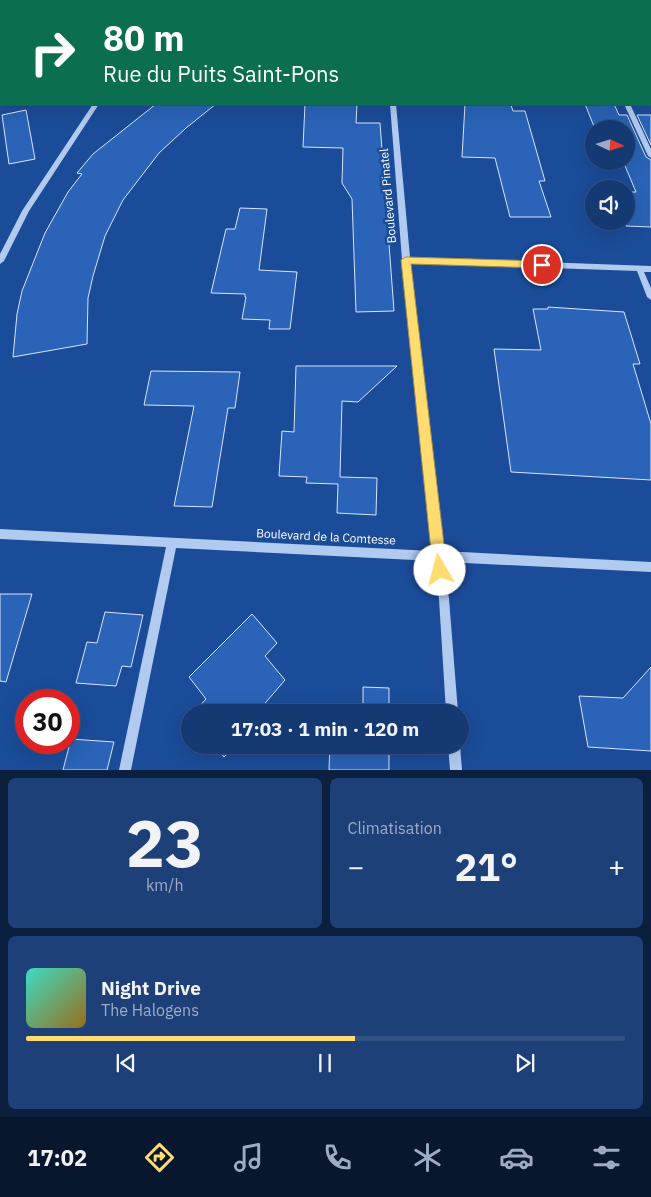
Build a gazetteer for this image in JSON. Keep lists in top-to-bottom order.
{
  "streets": {
    "street": ["Boulevard Pinatel", "Boulevard de la Comtesse"]
  },
  "crossings": [
    ["Boulevard Pinatel", "Boulevard de la Comtesse"]
  ],
  "north": "right",
  "page": {
    "turn": ["80 m", "Rue du Puits Saint-Pons"],
    "limit": "30",
    "trip": "17:03 · 1 min · 120 m",
    "tile": [
      ["23", "km/h"],
      "Climatisation"
    ],
    "heat": ["−", "21°", "+"],
    "song": ["Night Drive", "The Halogens"],
    "tabs": "17:02"
  }
}
